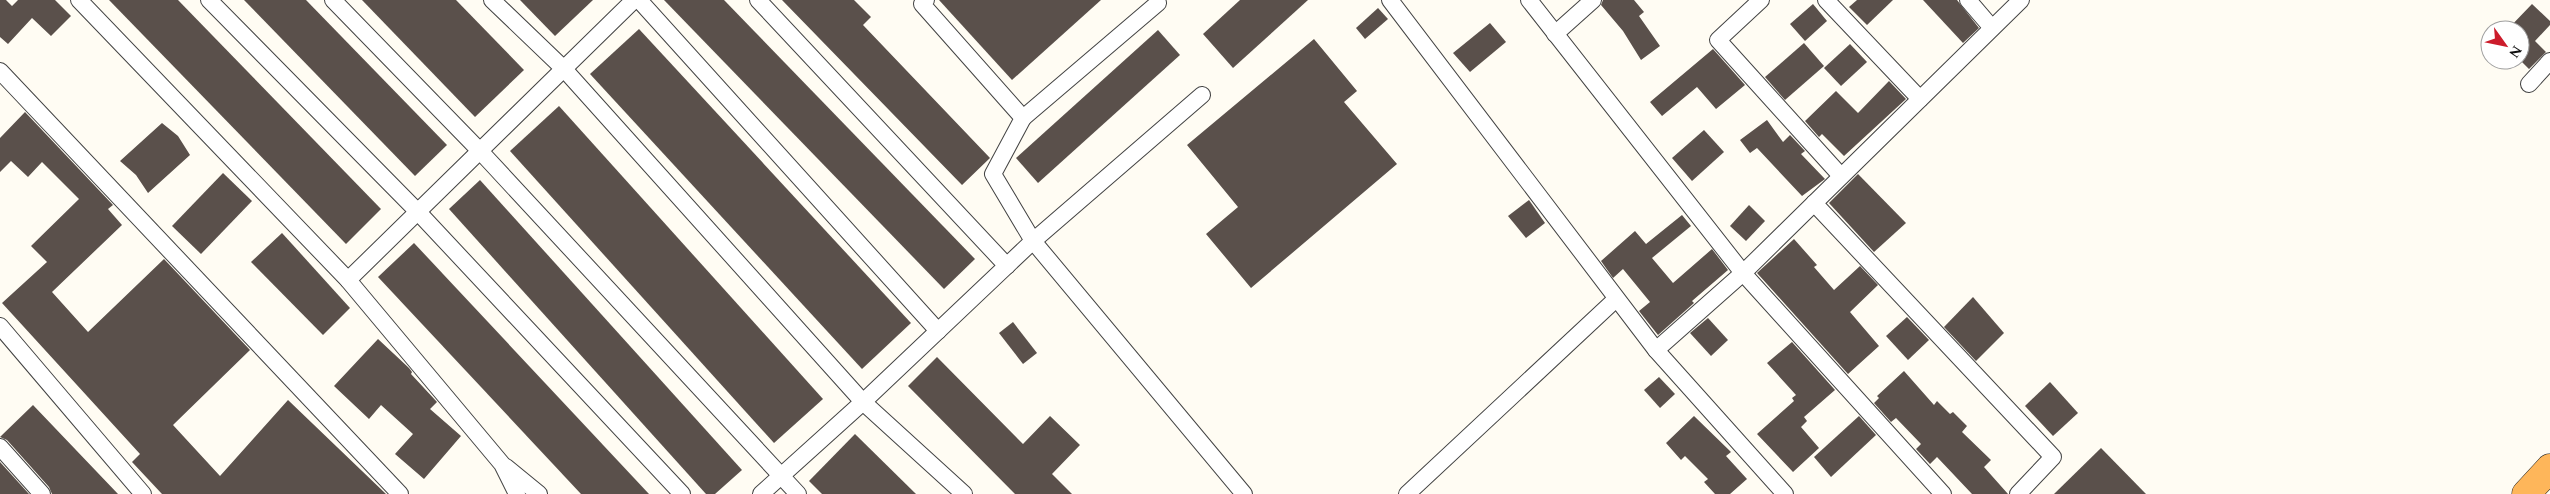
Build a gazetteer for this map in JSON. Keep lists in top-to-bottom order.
{
  "north": "bottom right"
}
